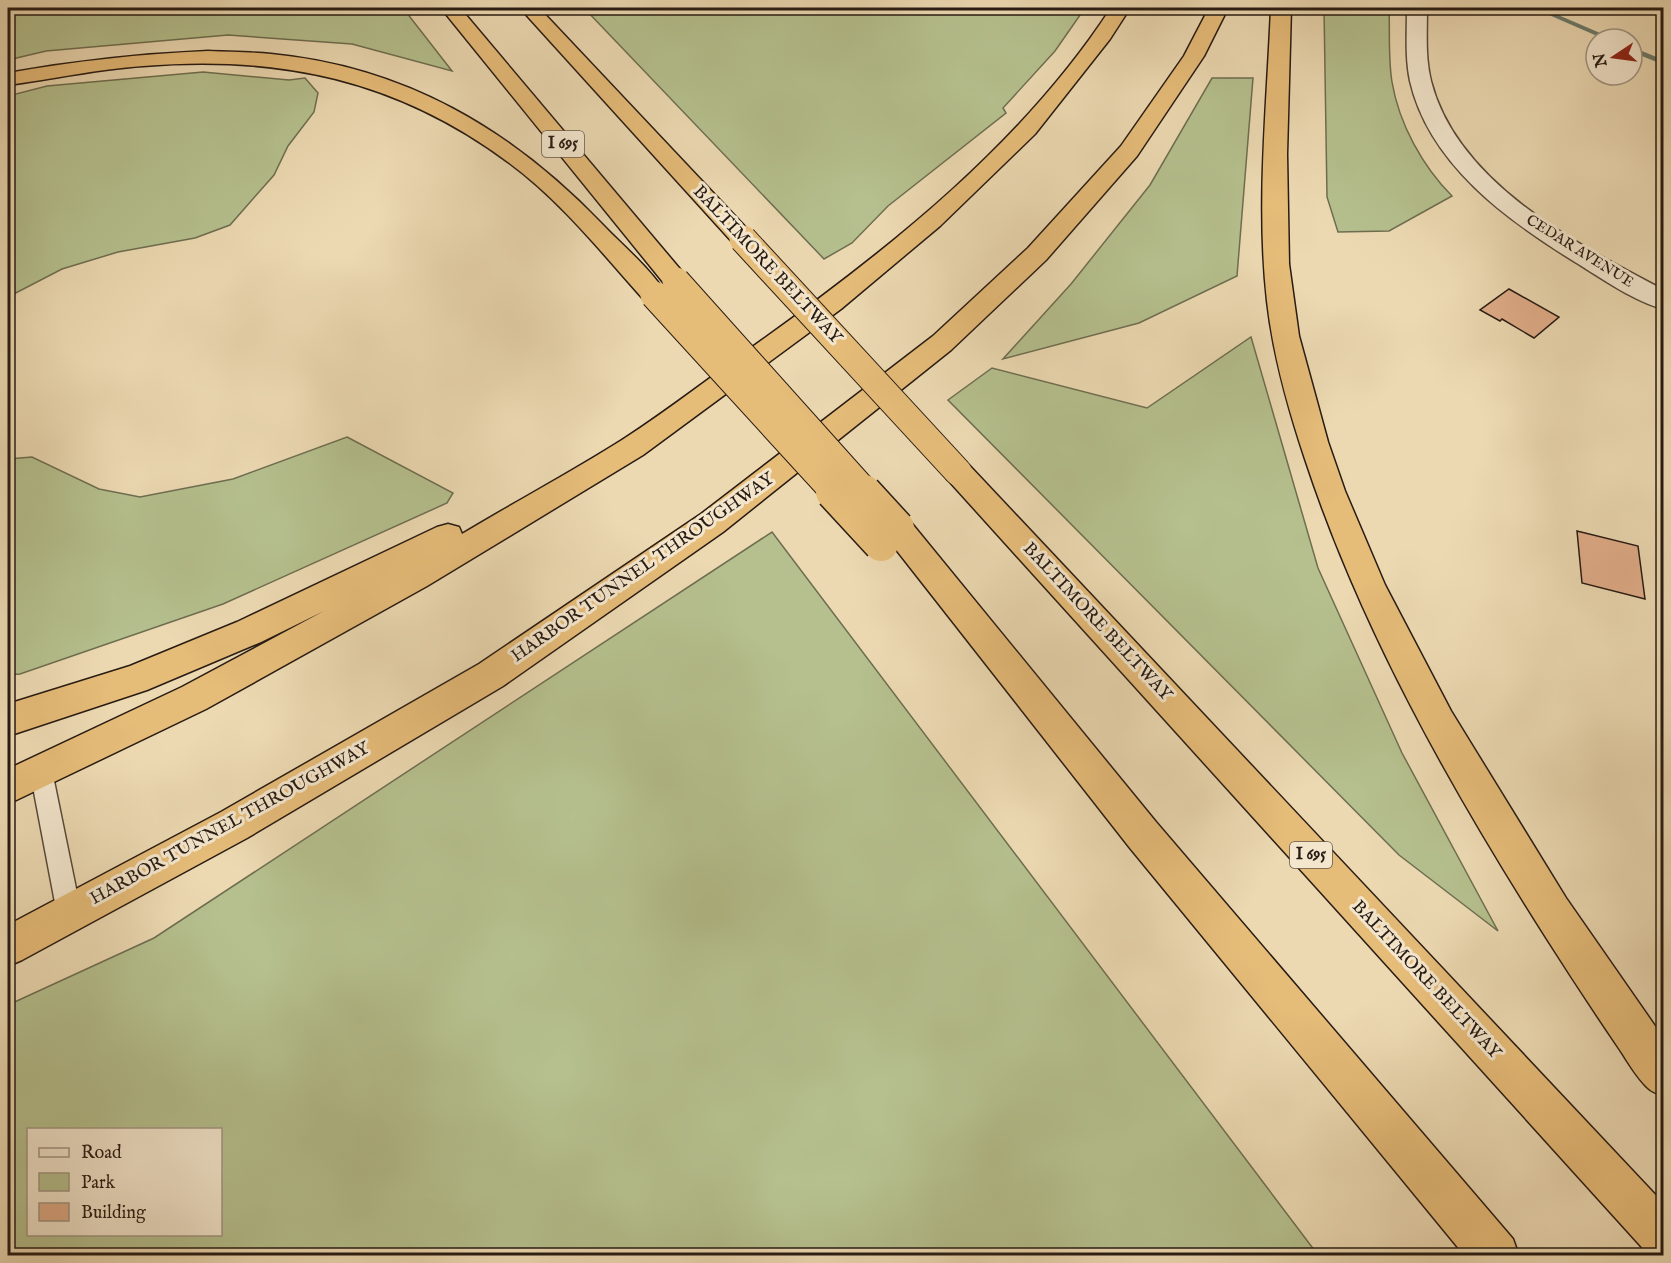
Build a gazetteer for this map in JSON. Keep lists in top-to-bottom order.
{
  "streets": {
    "highway": ["I 695", "BALTIMORE BELTWAY", "HARBOR TUNNEL THROUGHWAY"],
    "street": ["CEDAR AVENUE"]
  },
  "legend": ["Road", "Park", "Building"],
  "north": "left"
}
